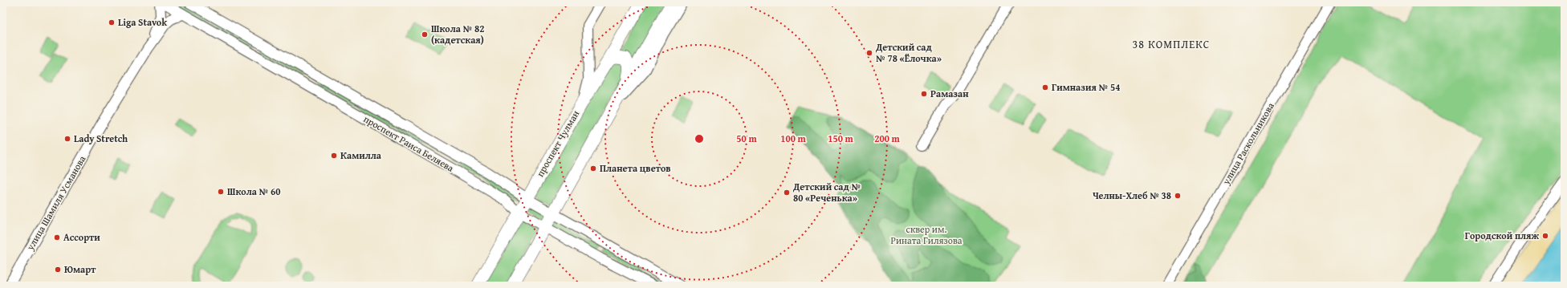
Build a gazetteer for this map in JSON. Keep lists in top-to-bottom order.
{
  "streets": {
    "main road": ["проспект Чулман"],
    "street": ["проспект Раиса Беляева", "улица Раскольникова", "улица Шамиля Усманова"]
  },
  "crossings": [
    ["проспект Раиса Беляева", "проспект Чулман"],
    ["проспект Раиса Беляева", "улица Шамиля Усманова"]
  ],
  "districts": ["38 КОМПЛЕКС"],
  "parks": ["сквер им. Рината Гилязова"],
  "places": [
    "Liga Stavok",
    "Школа № 82 (кадетская)",
    "Детский сад № 78 «Ёлочка»",
    "Гимназия № 54",
    "Рамазан",
    "Lady Stretch",
    "Камилла",
    "Планета цветов",
    "Школа № 60",
    "Детский сад № 80 «Реченька»",
    "Челны-Хлеб № 38",
    "Городской пляж",
    "Ассорти",
    "Юмарт"
  ],
  "rings": [
    "50 m",
    "100 m",
    "150 m",
    "200 m"
  ]
}
